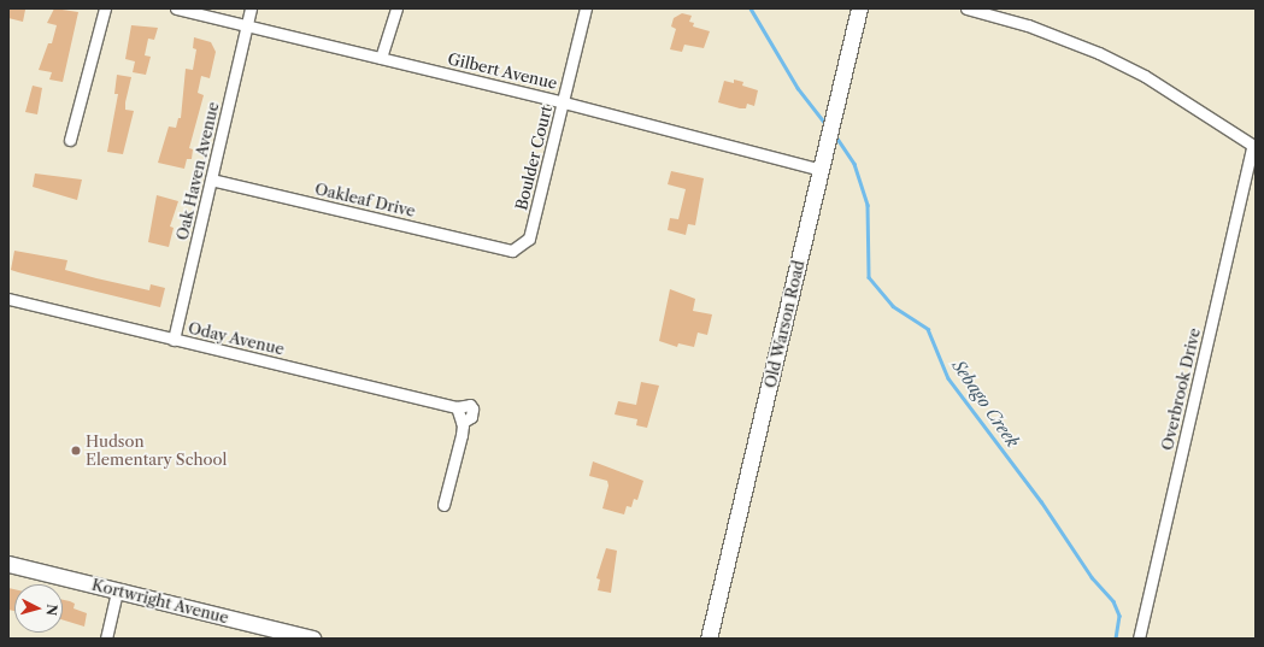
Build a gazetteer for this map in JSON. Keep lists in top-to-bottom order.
{
  "streets": {
    "street": [
      "Gilbert Avenue",
      "Boulder Court",
      "Oak Haven Avenue",
      "Oakleaf Drive",
      "Old Warson Road",
      "Oday Avenue",
      "Overbrook Drive",
      "Kortwright Avenue"
    ]
  },
  "crossings": [
    ["Gilbert Avenue", "Boulder Court"],
    ["Gilbert Avenue", "Oak Haven Avenue"],
    ["Gilbert Avenue", "Old Warson Road"],
    ["Boulder Court", "Oakleaf Drive"],
    ["Oak Haven Avenue", "Oakleaf Drive"],
    ["Oak Haven Avenue", "Oday Avenue"]
  ],
  "water": ["Sebago Creek"],
  "places": ["Hudson Elementary School"],
  "north": "right"
}
